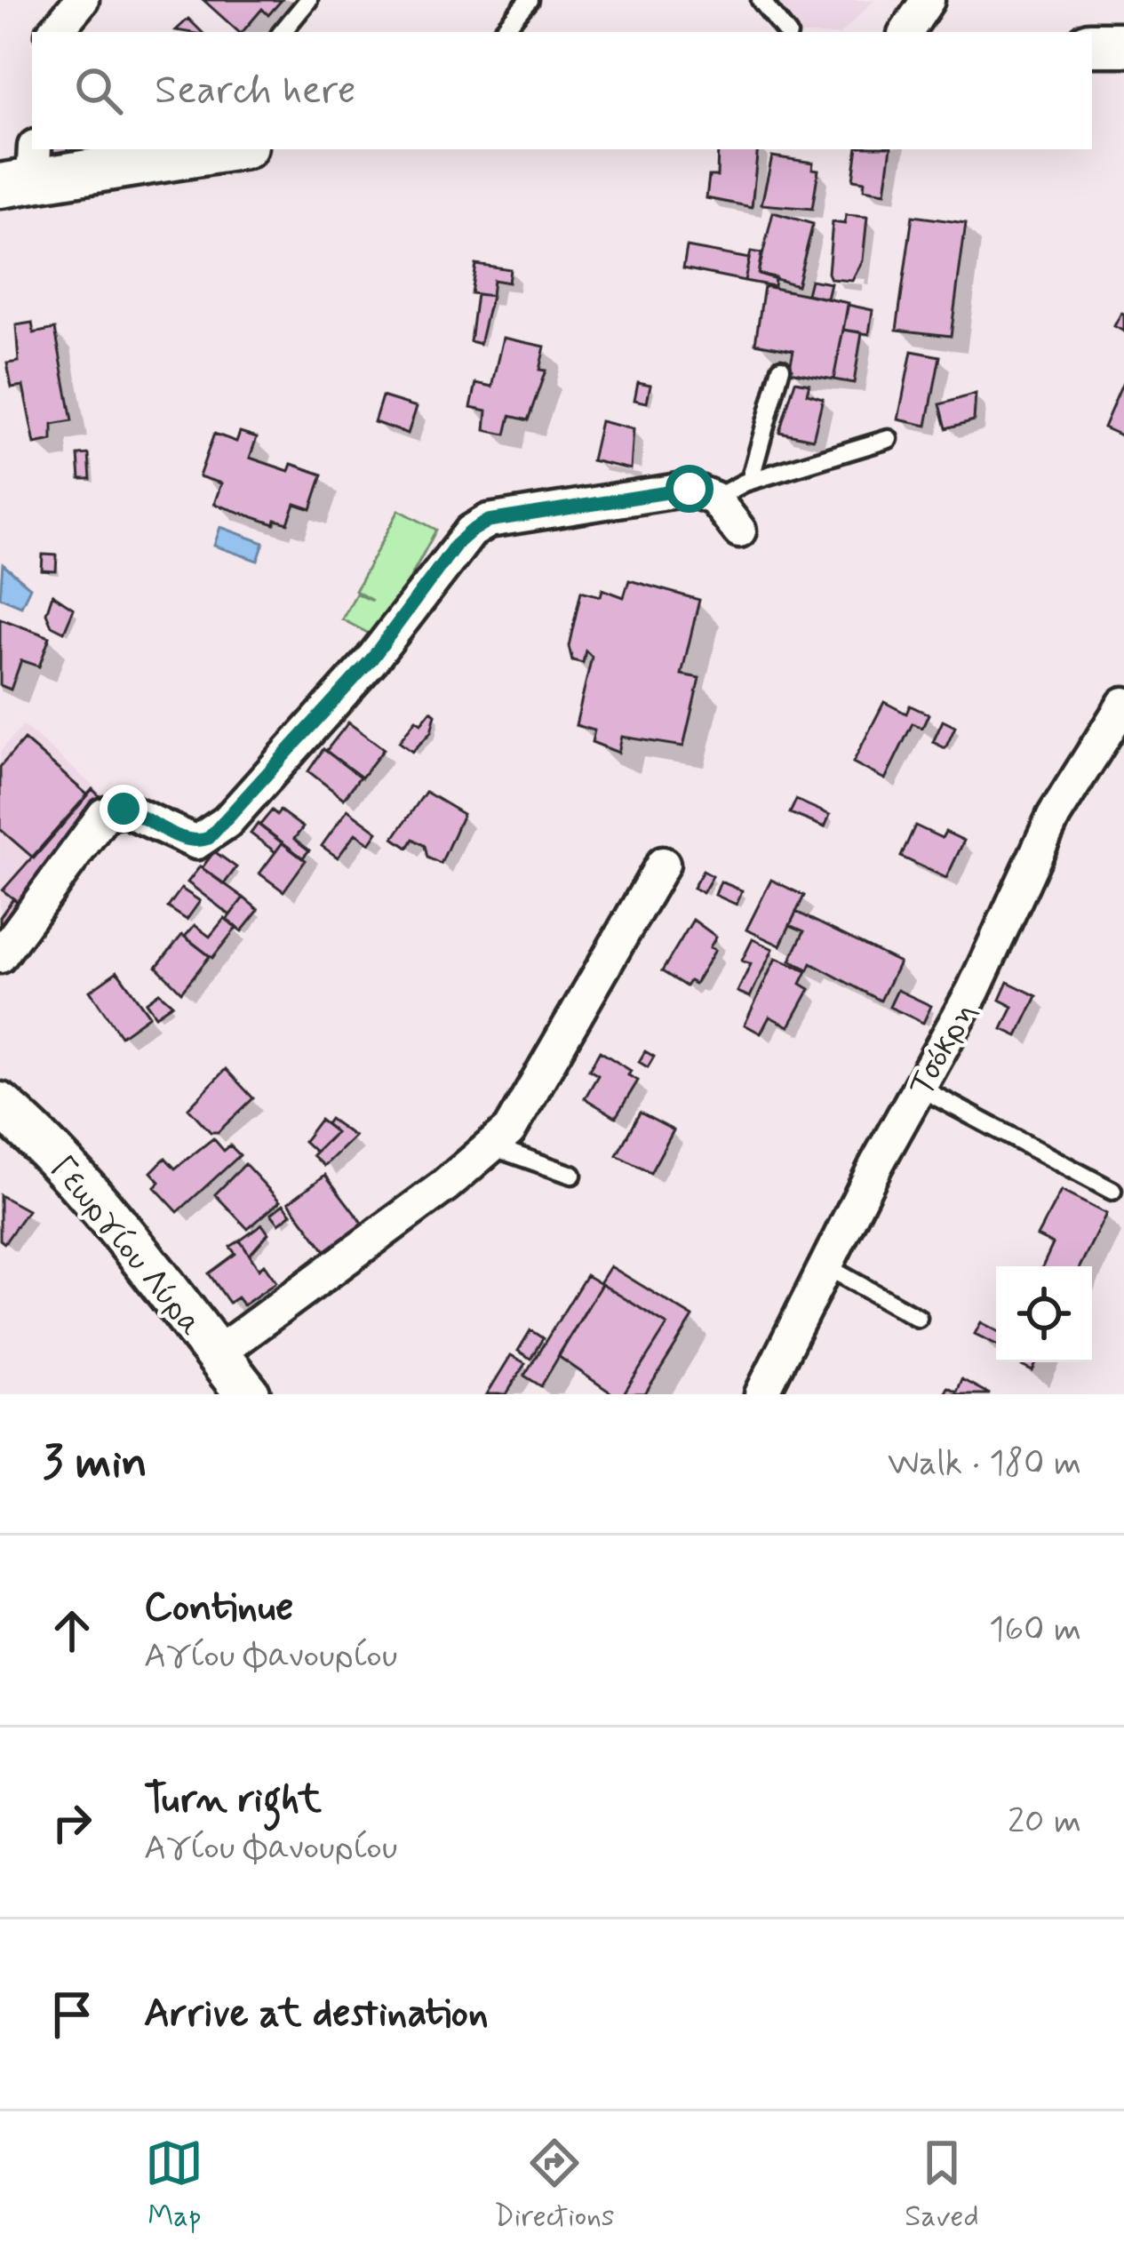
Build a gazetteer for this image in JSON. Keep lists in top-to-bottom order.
{
  "streets": {
    "main road": ["Γεωργίου Λύρα"],
    "street": ["Τσόκρη"]
  },
  "page": {
    "search": "Search here",
    "heading": ["3 min", "Walk · 180 m"],
    "list": [
      ["Continue", "Αγίου Φανουρίου", "160 m"],
      ["Turn right", "Αγίου Φανουρίου", "20 m"],
      "Arrive at destination"
    ],
    "nav": ["Map", "Directions", "Saved"]
  }
}
